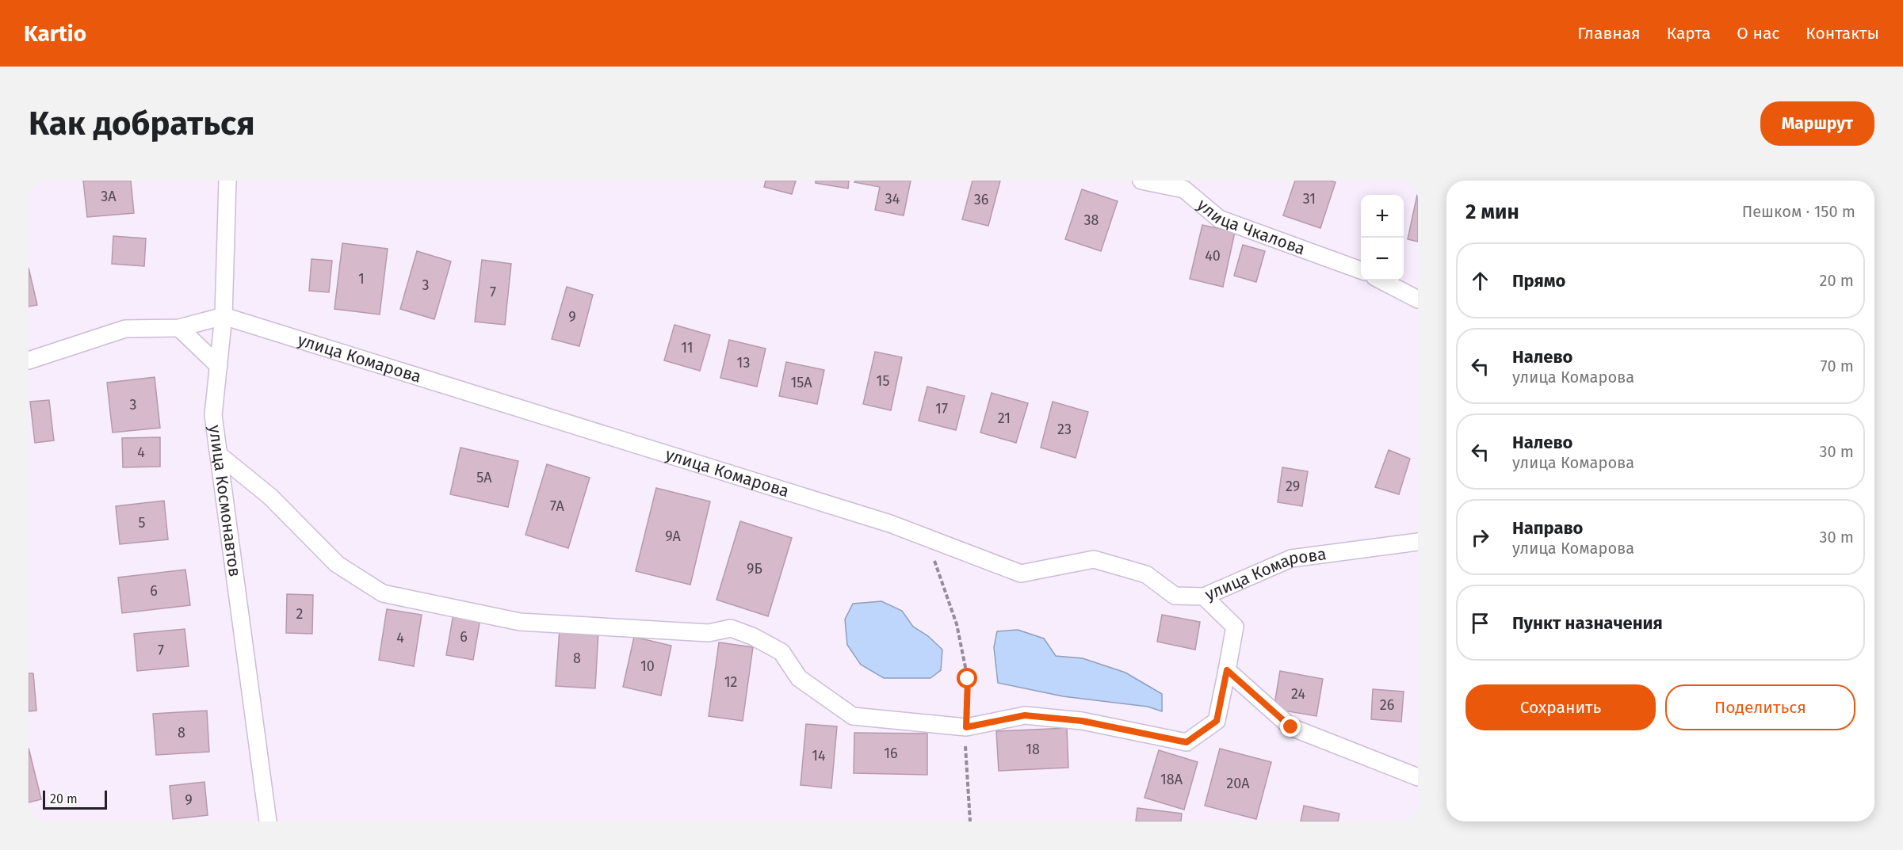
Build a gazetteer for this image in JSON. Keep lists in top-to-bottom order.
{
  "streets": {
    "street": ["улица Чкалова", "улица Комарова", "улица Космонавтов"]
  },
  "crossings": [
    ["улица Комарова", "улица Космонавтов"]
  ],
  "house_numbers": [
    "3А",
    "34",
    "31",
    "36",
    "38",
    "40",
    "1",
    "3",
    "7",
    "9",
    "11",
    "13",
    "15",
    "15А",
    "3",
    "17",
    "21",
    "23",
    "4",
    "5А",
    "29",
    "7А",
    "5",
    "9А",
    "9Б",
    "6",
    "2",
    "6",
    "4",
    "7",
    "8",
    "10",
    "12",
    "24",
    "26",
    "8",
    "18",
    "16",
    "14",
    "18А",
    "20А",
    "9"
  ],
  "scale_bar": "20 m",
  "page": {
    "header": "Kartio",
    "nav": [
      "Главная",
      "Карта",
      "О нас",
      "Контакты"
    ],
    "buttons": [
      "Маршрут",
      ["Сохранить", "Поделиться"]
    ],
    "title": "Как добраться",
    "heading": ["2 мин", "Пешком · 150 m"],
    "map_buttons": ["+", "−"],
    "list": [
      ["Прямо", "20 m"],
      ["Налево", "улица Комарова", "70 m"],
      ["Налево", "улица Комарова", "30 m"],
      ["Направо", "улица Комарова", "30 m"],
      "Пункт назначения"
    ],
    "scale": "20 m"
  }
}
